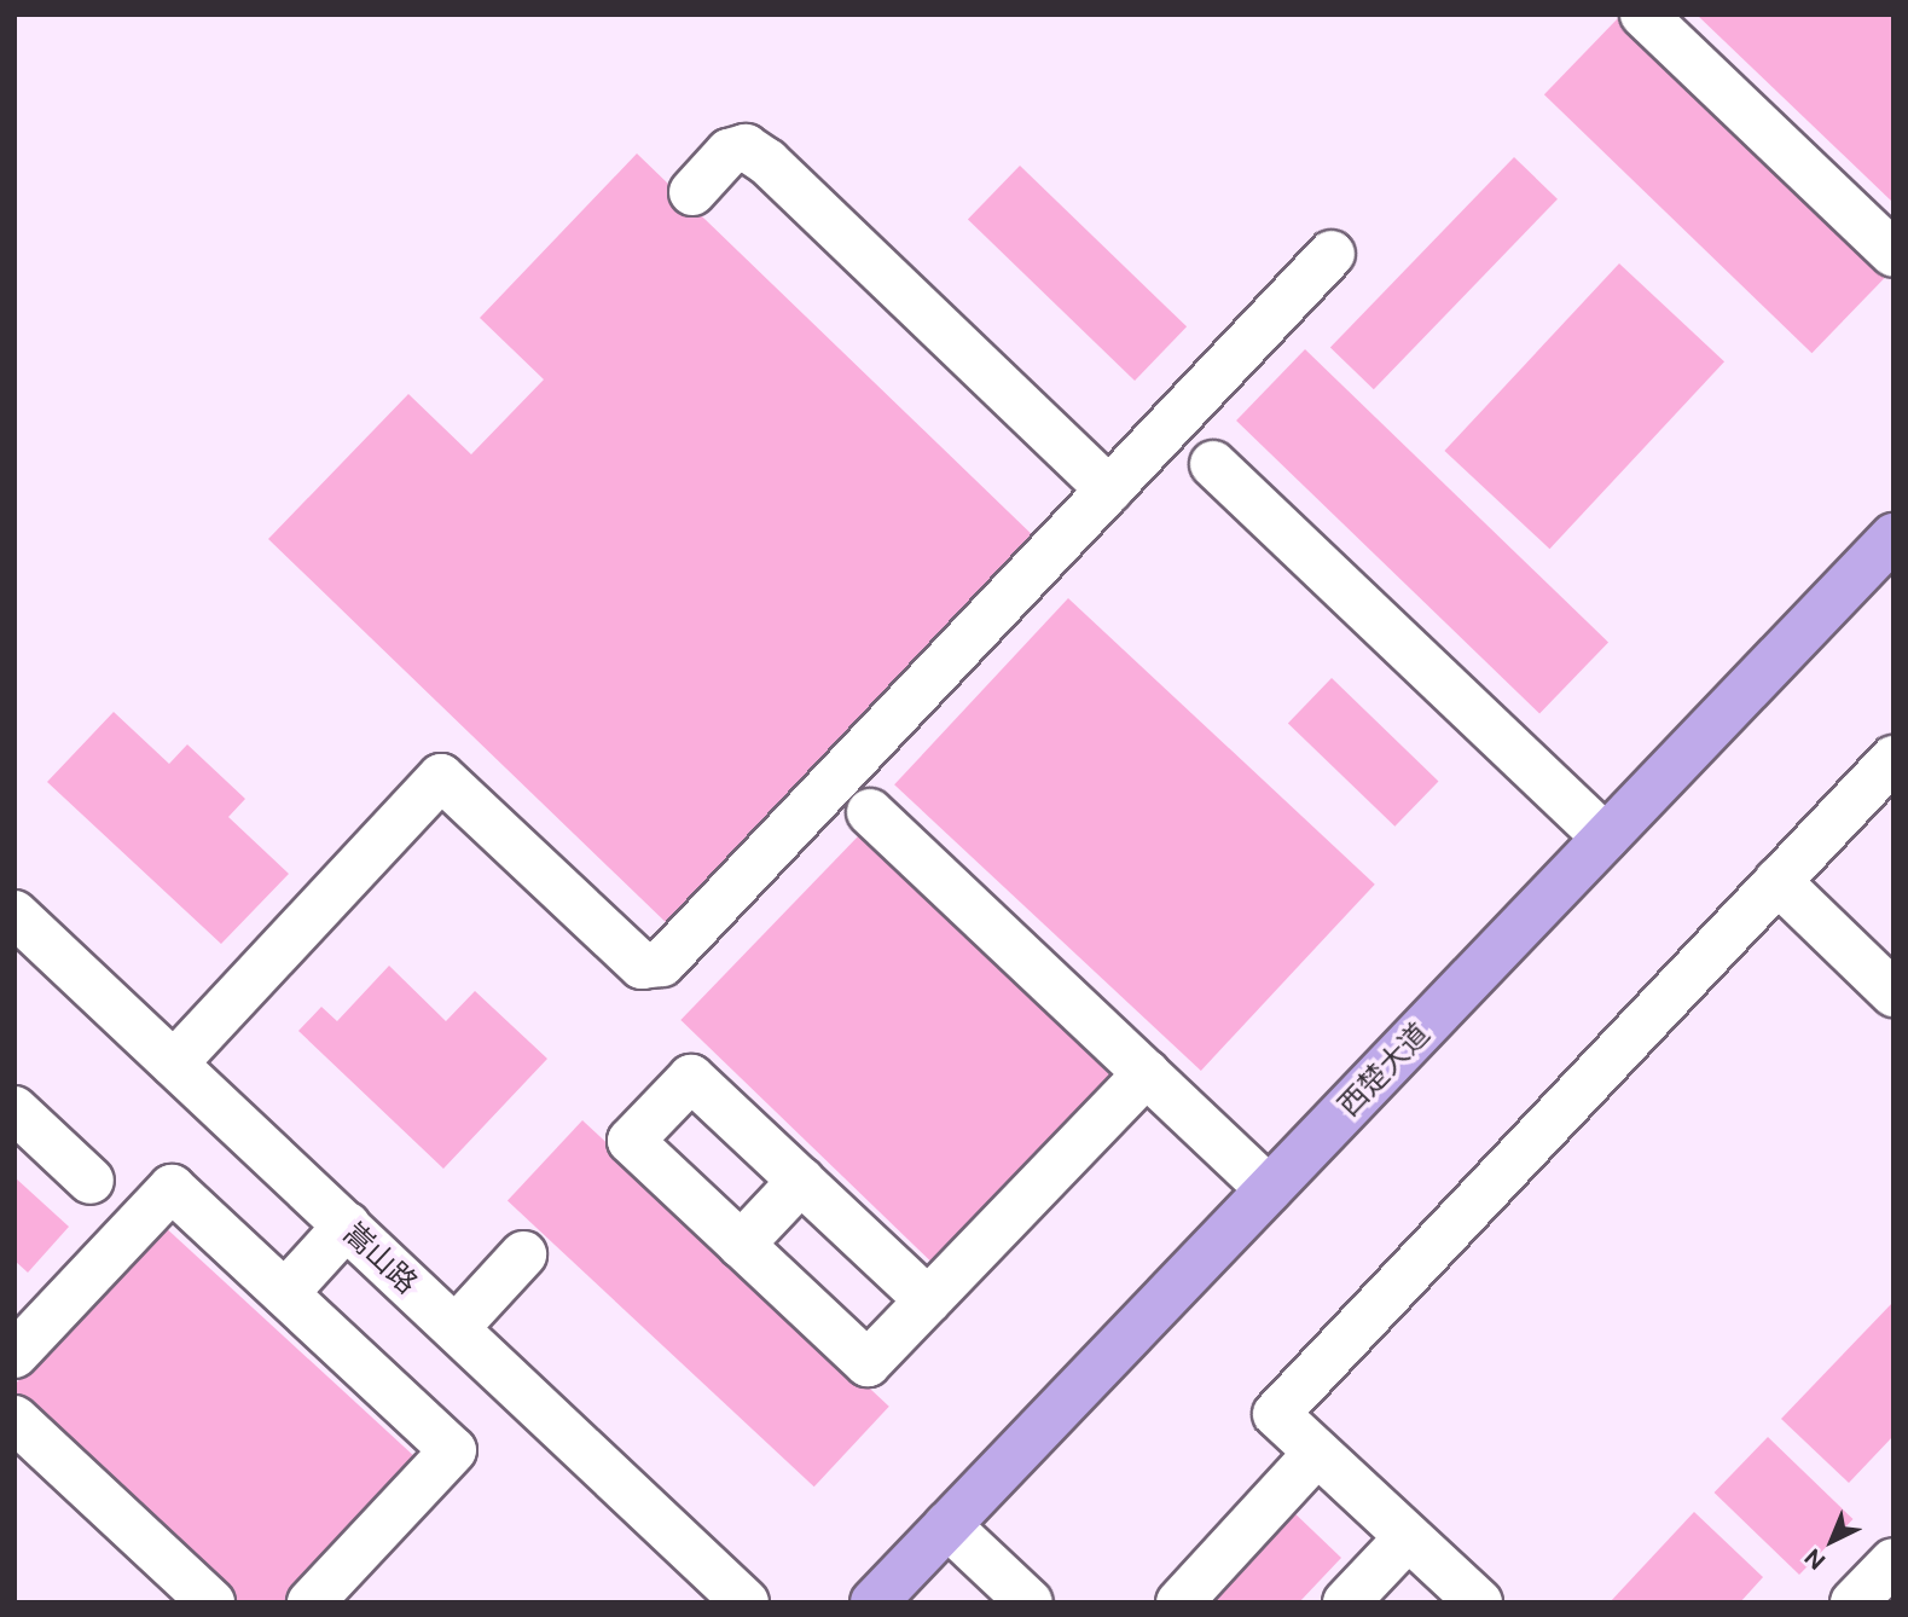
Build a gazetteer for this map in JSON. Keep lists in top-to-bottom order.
{
  "streets": {
    "main road": ["西楚大道"],
    "street": ["嵩山路"]
  },
  "north": "bottom left"
}
